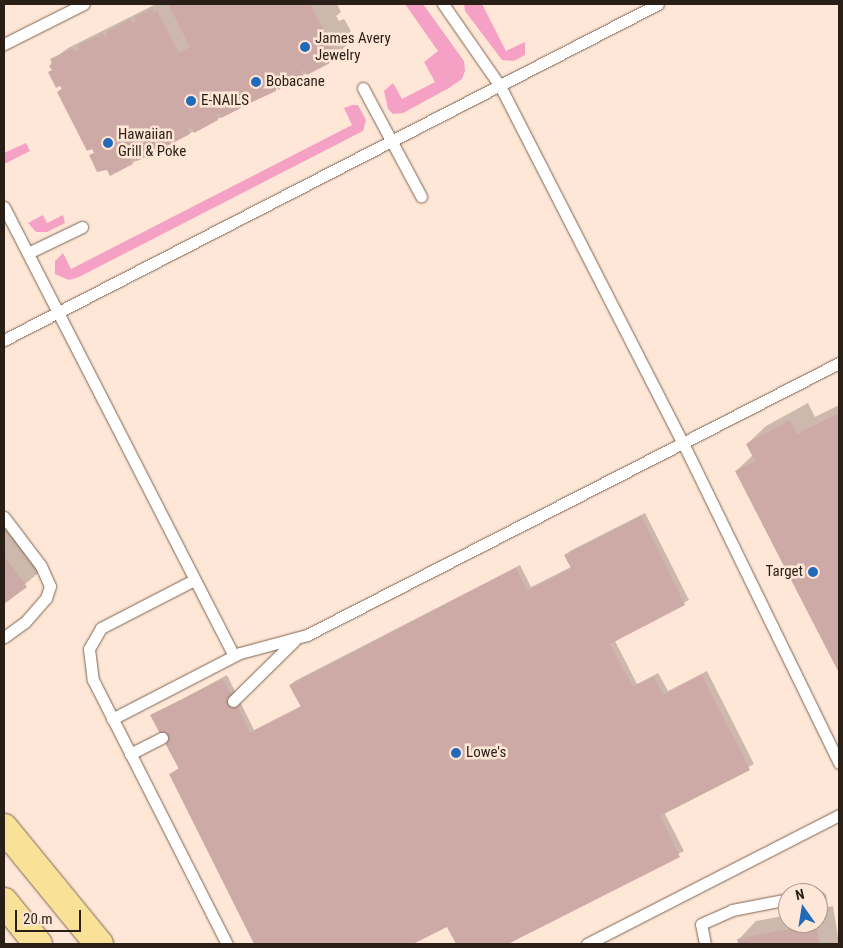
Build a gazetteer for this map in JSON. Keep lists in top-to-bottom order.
{
  "places": [
    "James Avery Jewelry",
    "Bobacane",
    "E-NAILS",
    "Hawaiian Grill & Poke",
    "Target",
    "Lowe's"
  ],
  "scale_bar": "20 m",
  "north": "top"
}
